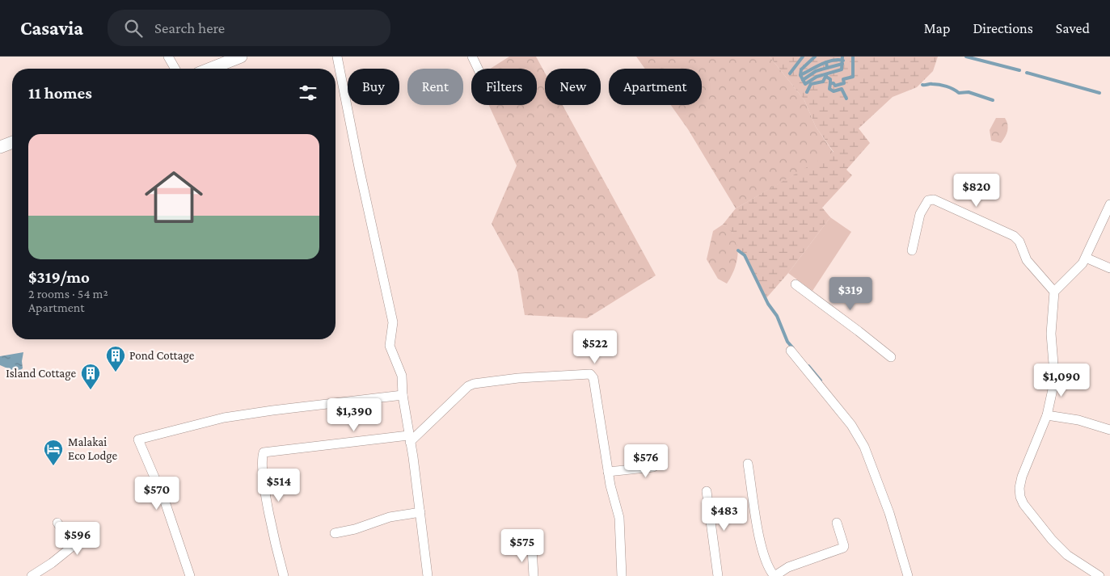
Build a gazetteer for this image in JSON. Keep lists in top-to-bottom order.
{
  "places": {
    "building": ["Pond Cottage", "Island Cottage"],
    "hotel": ["Malakai Eco Lodge"]
  },
  "page": {
    "header": "Casavia",
    "search": "Search here",
    "nav": ["Map", "Directions", "Saved"],
    "chip": [
      "Buy",
      "Rent",
      "Filters",
      "New",
      "Apartment"
    ],
    "heading": "11 homes",
    "list": [
      {
        "name": "$319/mo",
        "note": "2 rooms · 54 m² · Apartment"
      }
    ],
    "price": [
      "$820",
      "$319",
      "$522",
      "$1,090",
      "$1,390",
      "$576",
      "$514",
      "$570",
      "$483",
      "$596",
      "$575"
    ]
  }
}
